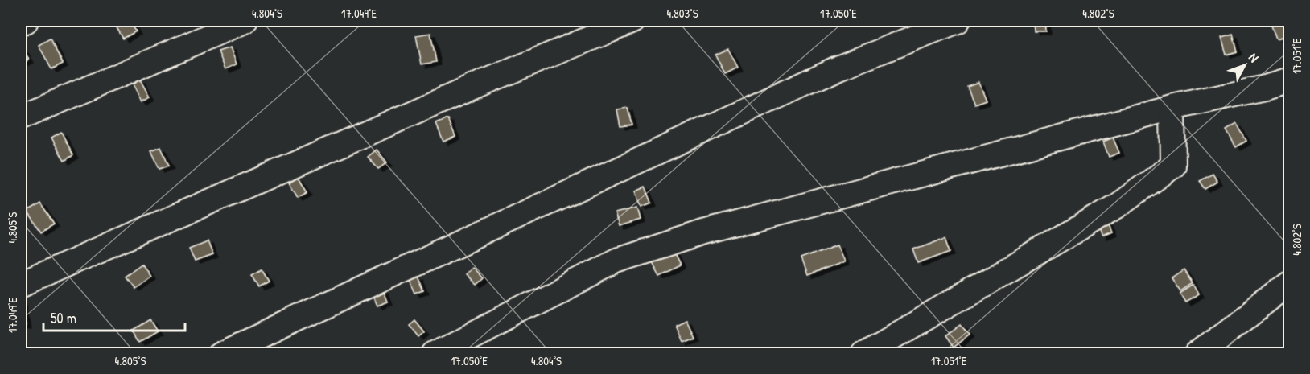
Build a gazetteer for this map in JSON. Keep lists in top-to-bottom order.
{
  "scale_bar": "50 m",
  "north": "top right",
  "coordinates": [
    "4.804°S",
    "17.049°E",
    "4.803°S",
    "17.050°E",
    "4.802°S",
    "17.051°E",
    "4.805°S"
  ]
}
